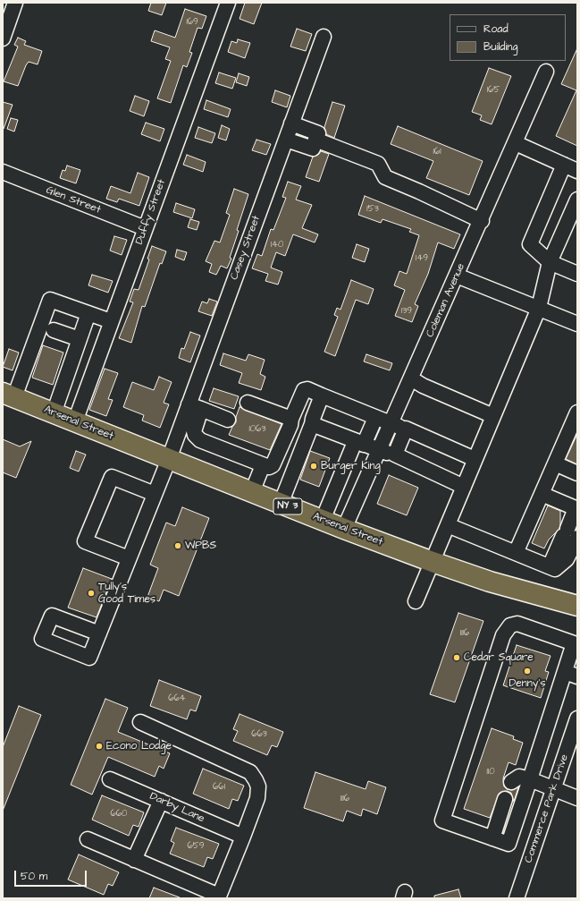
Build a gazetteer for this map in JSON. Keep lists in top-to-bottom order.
{
  "streets": {
    "highway": ["Arsenal Street", "NY 3"],
    "street": [
      "Glen Street",
      "Duffy Street",
      "Casey Street",
      "Coleman Avenue",
      "Darby Lane",
      "Commerce Park Drive"
    ]
  },
  "crossings": [
    ["Glen Street", "Duffy Street"],
    ["Duffy Street", "Arsenal Street"],
    ["Casey Street", "Arsenal Street"],
    ["Coleman Avenue", "Arsenal Street"]
  ],
  "places": [
    "Burger King",
    "WPBS",
    "Tully's Good Times",
    "Cedar Square",
    "Denny's",
    "Econo Lodge"
  ],
  "house_numbers": [
    "169",
    "165",
    "161",
    "153",
    "140",
    "149",
    "139",
    "1063",
    "1116",
    "664",
    "663",
    "110",
    "661",
    "1116",
    "660",
    "659"
  ],
  "legend": ["Road", "Building"],
  "scale_bar": "50 m"
}
